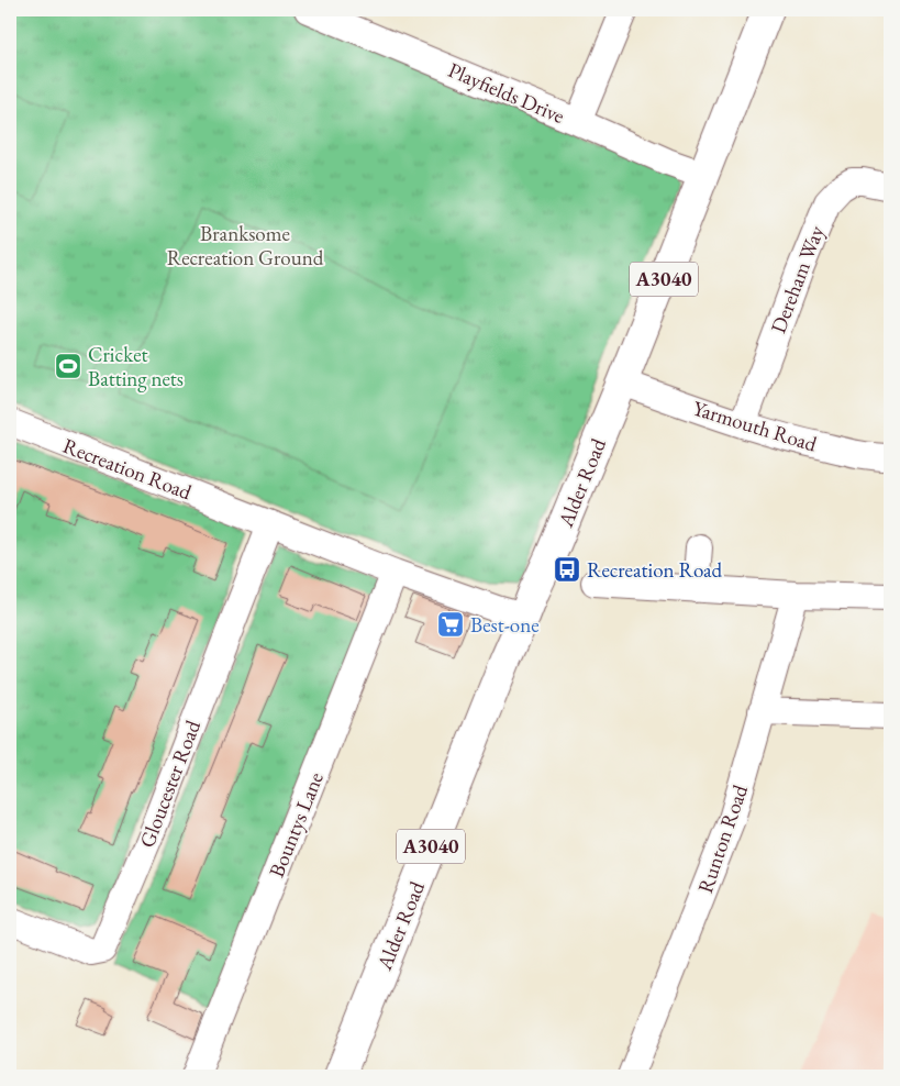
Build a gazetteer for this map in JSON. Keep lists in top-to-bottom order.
{
  "streets": {
    "main road": ["A3040", "Alder Road"],
    "street": [
      "Playfields Drive",
      "Dereham Way",
      "Yarmouth Road",
      "Recreation Road",
      "Gloucester Road",
      "Bountys Lane",
      "Runton Road"
    ]
  },
  "crossings": [
    ["Playfields Drive", "Alder Road"],
    ["Dereham Way", "Yarmouth Road"],
    ["Yarmouth Road", "Alder Road"],
    ["Recreation Road", "Alder Road"],
    ["Recreation Road", "Gloucester Road"],
    ["Recreation Road", "Bountys Lane"]
  ],
  "parks": ["Branksome Recreation Ground"],
  "places": {
    "sports": ["Cricket Batting nets"],
    "bus stop": ["Recreation Road"],
    "supermarket": ["Best-one"]
  }
}
